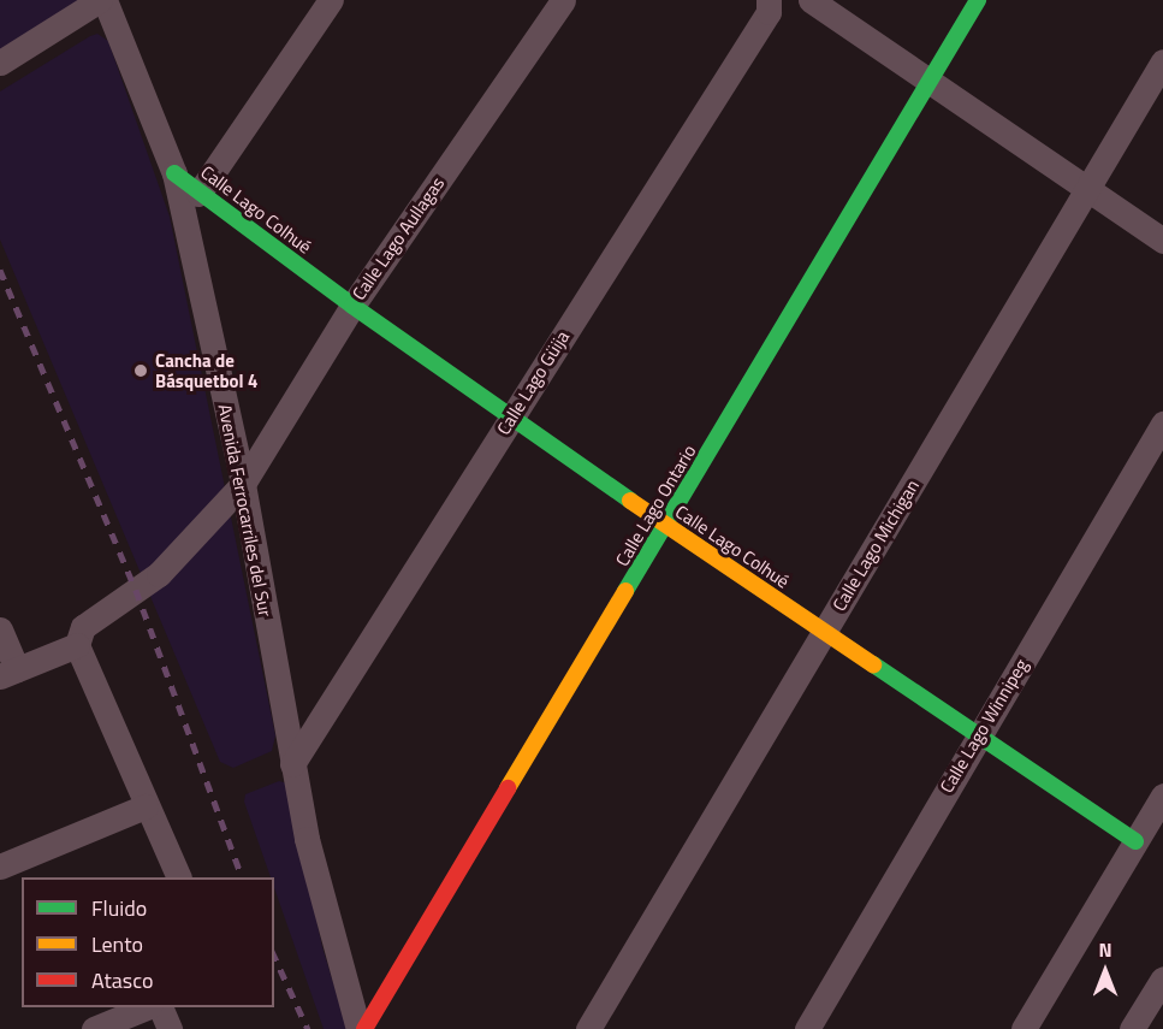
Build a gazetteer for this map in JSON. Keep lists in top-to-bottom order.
{
  "streets": {
    "street": [
      "Calle Lago Colhué",
      "Calle Lago Aullagas",
      "Calle Lago Güija",
      "Calle Lago Ontario",
      "Avenida Ferrocarriles del Sur",
      "Calle Lago Michigan",
      "Calle Lago Winnipeg"
    ]
  },
  "crossings": [
    ["Calle Lago Colhué", "Calle Lago Aullagas"],
    ["Calle Lago Colhué", "Calle Lago Güija"],
    ["Calle Lago Colhué", "Calle Lago Ontario"],
    ["Calle Lago Colhué", "Avenida Ferrocarriles del Sur"],
    ["Calle Lago Colhué", "Calle Lago Michigan"],
    ["Calle Lago Colhué", "Calle Lago Winnipeg"],
    ["Calle Lago Aullagas", "Avenida Ferrocarriles del Sur"],
    ["Calle Lago Güija", "Avenida Ferrocarriles del Sur"],
    ["Calle Lago Ontario", "Avenida Ferrocarriles del Sur"]
  ],
  "places": ["Cancha de Básquetbol 4"],
  "legend": ["Fluido", "Lento", "Atasco"],
  "north": "top"
}
